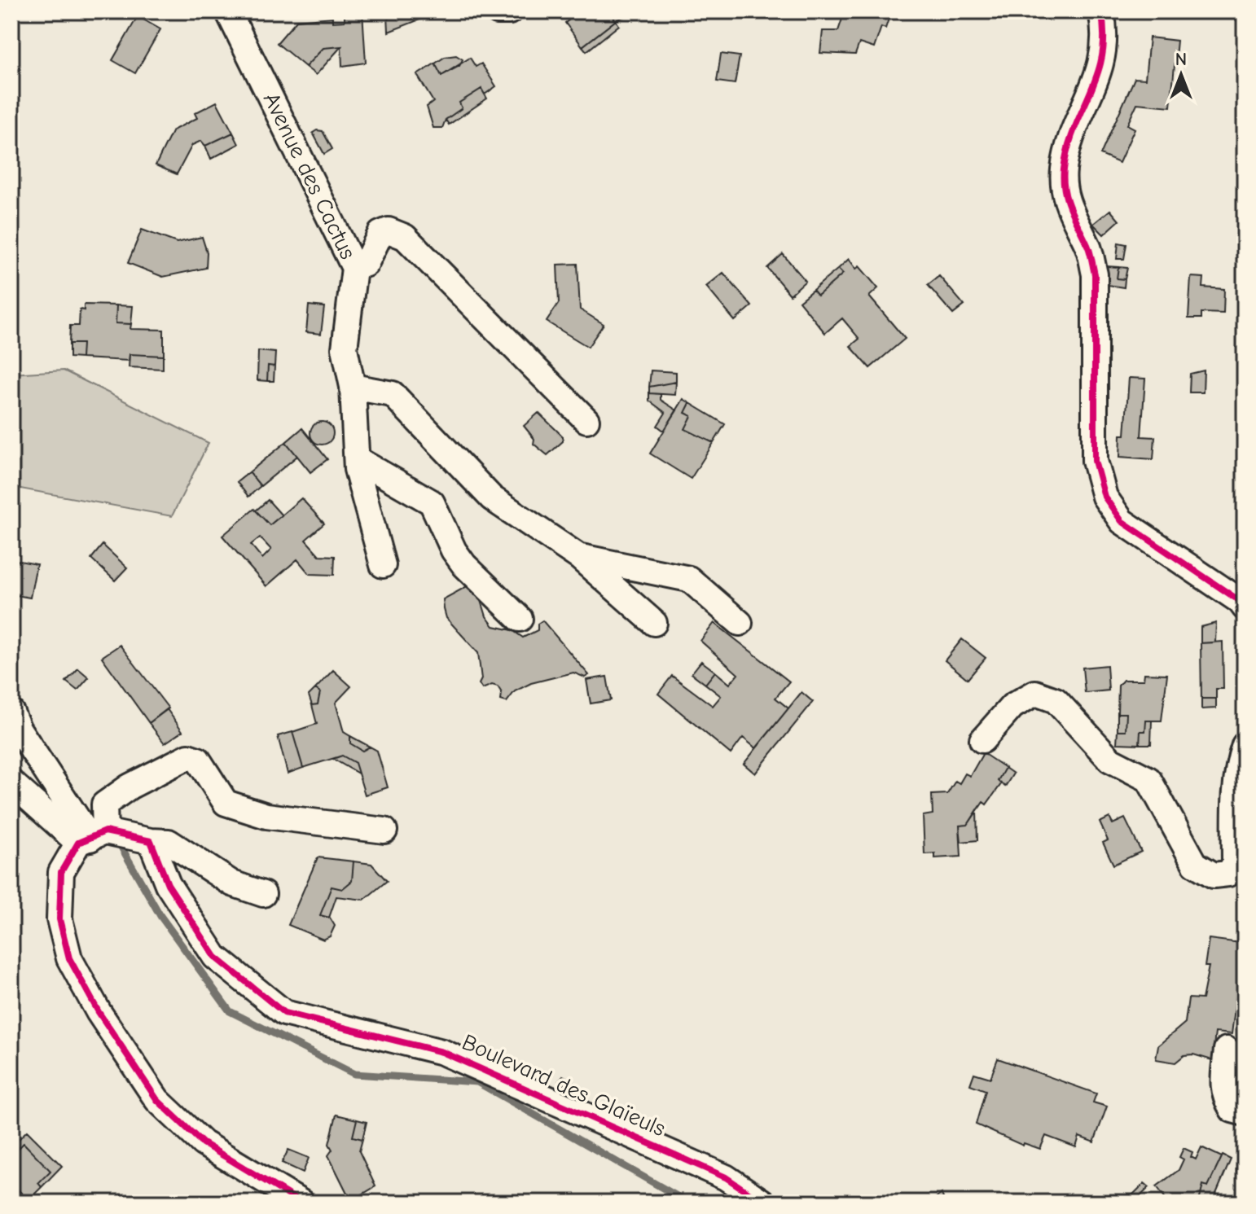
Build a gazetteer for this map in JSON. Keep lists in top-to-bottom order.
{
  "streets": {
    "street": ["Avenue des Cactus", "Boulevard des Glaïeuls"]
  },
  "north": "top"
}
